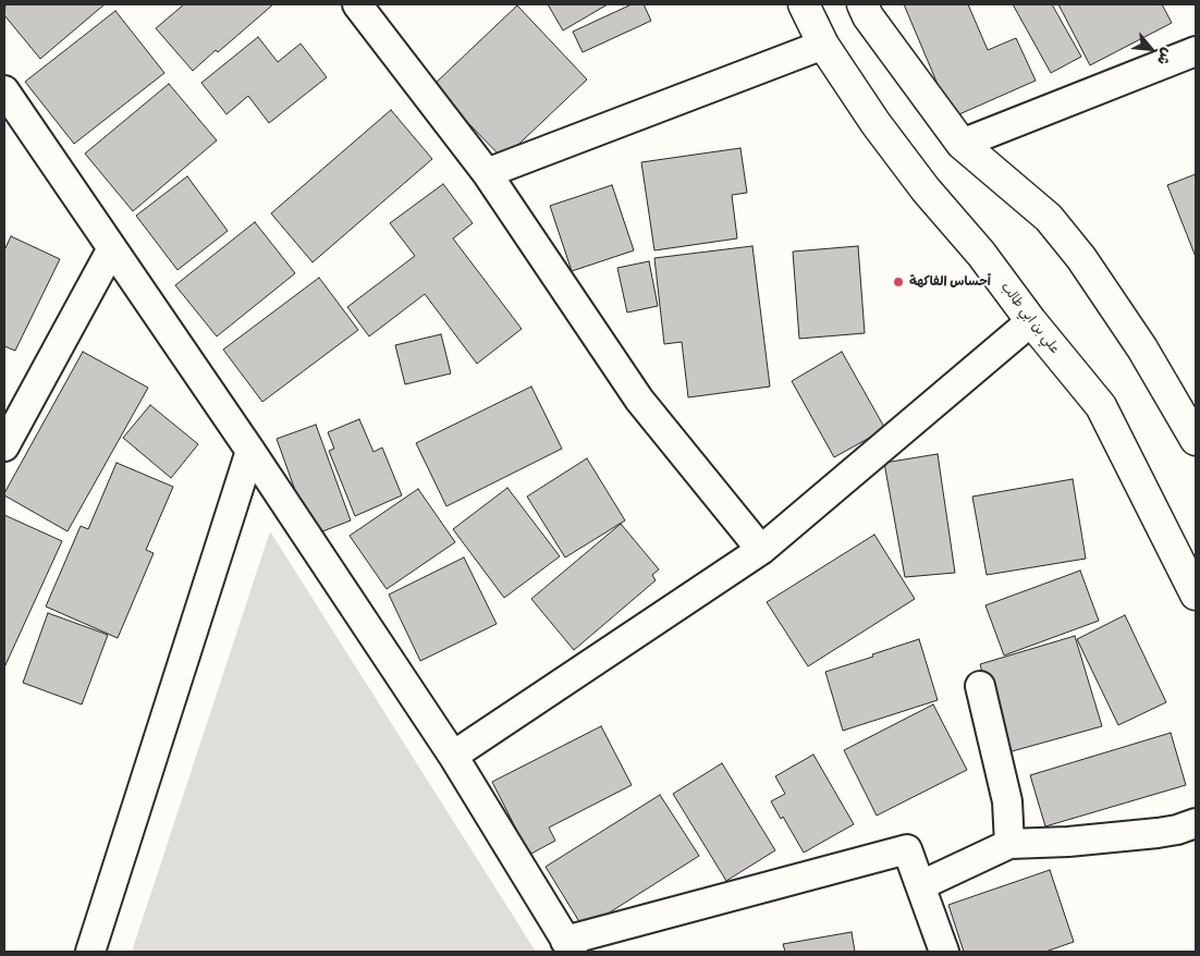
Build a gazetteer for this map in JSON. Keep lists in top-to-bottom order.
{
  "streets": {
    "main road": ["علي بن ابي طالب"]
  },
  "places": ["أحساس الفاكهة"],
  "north": "bottom right"
}
